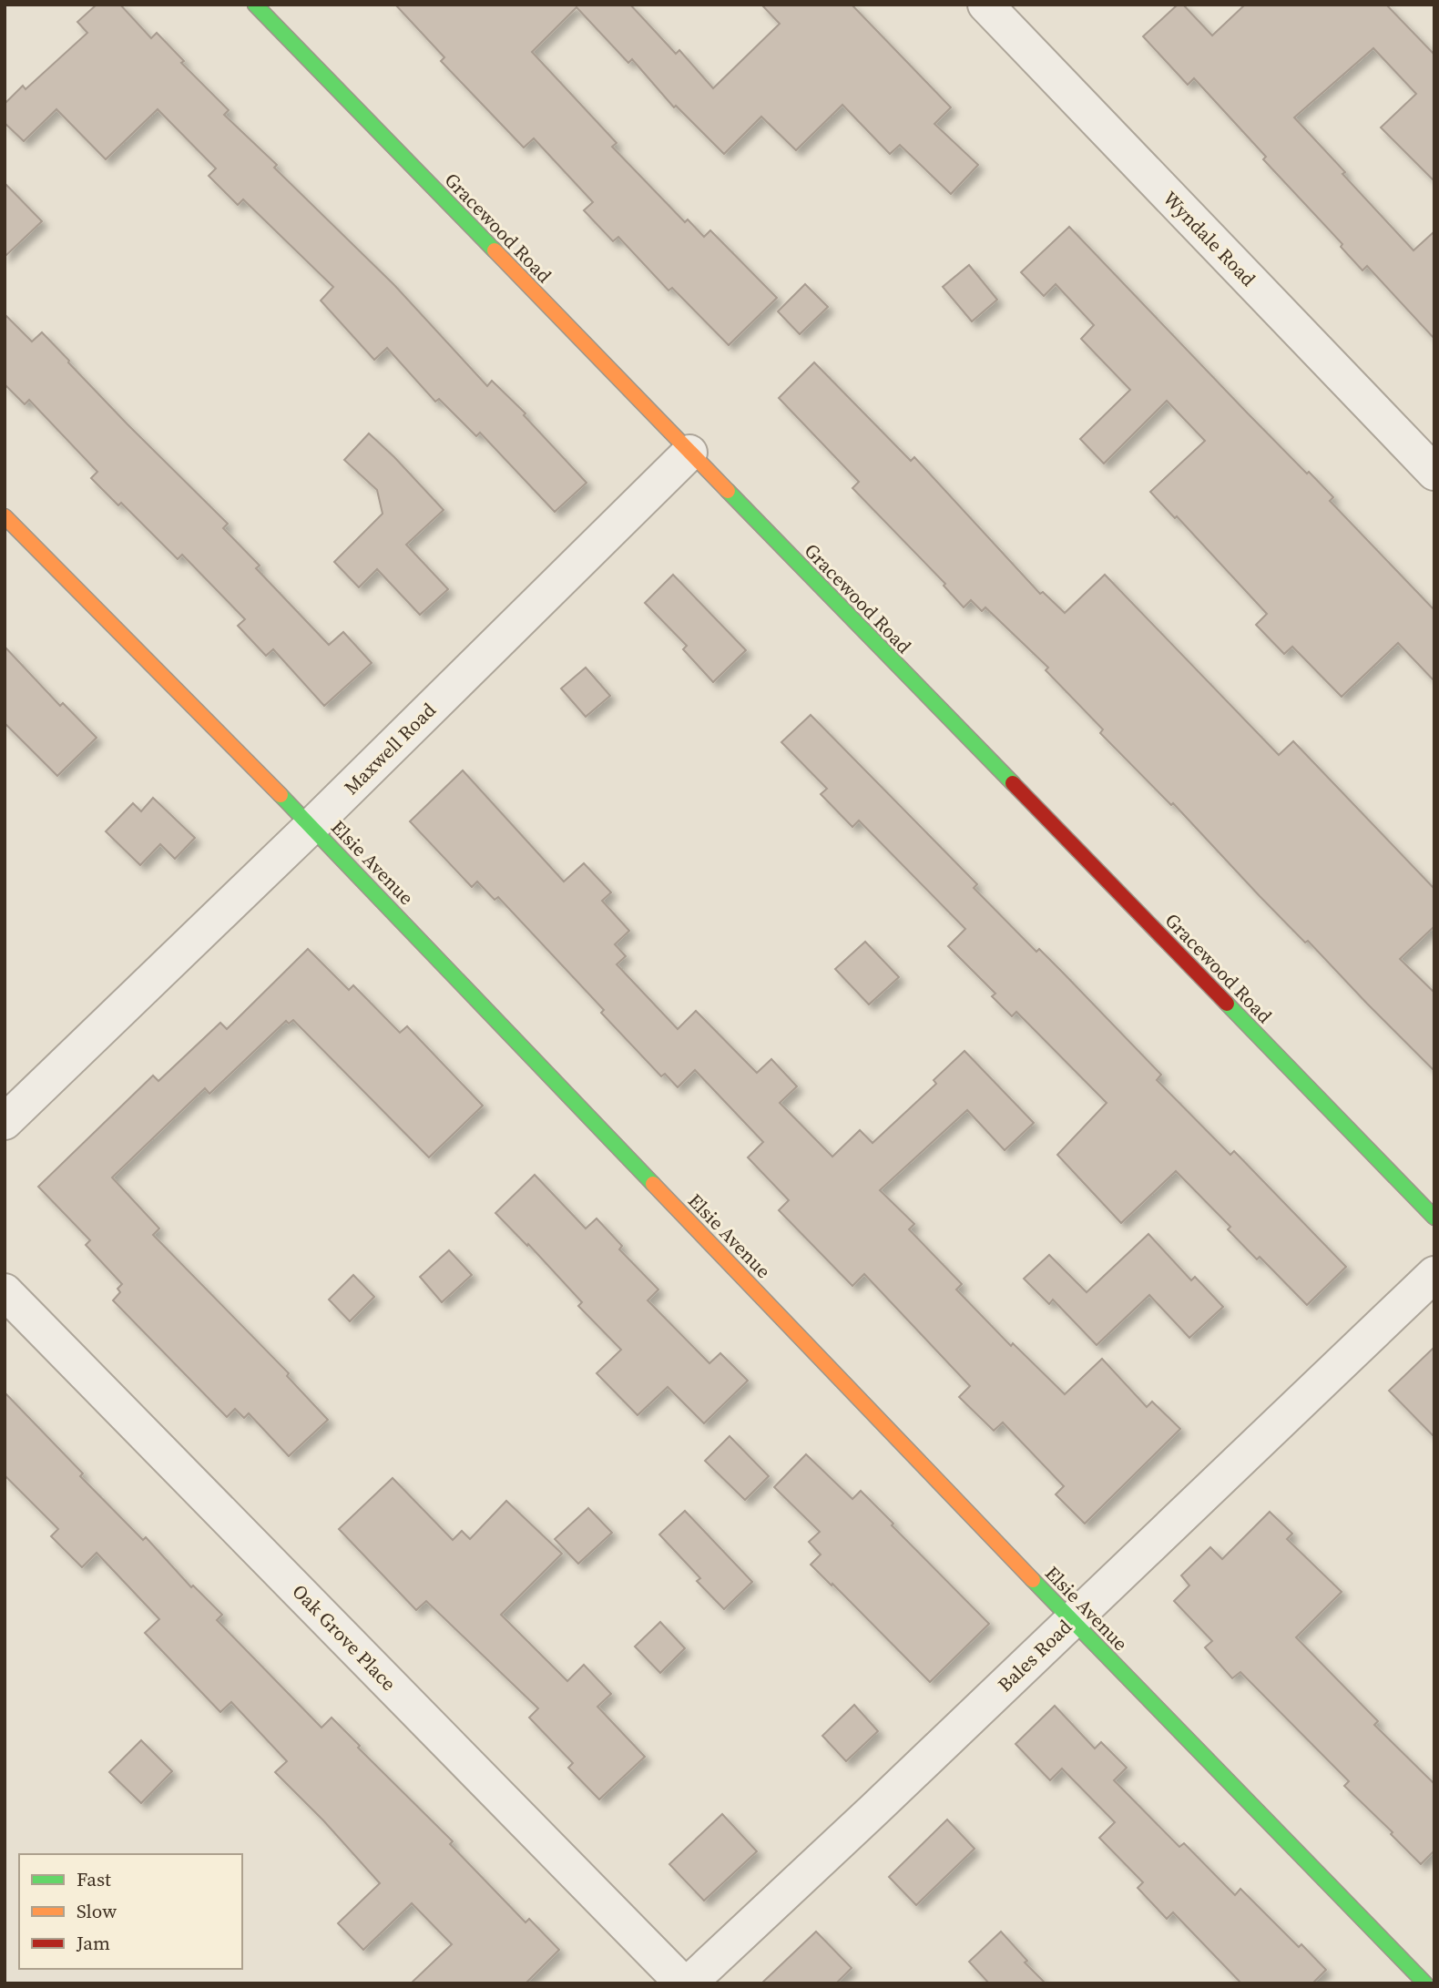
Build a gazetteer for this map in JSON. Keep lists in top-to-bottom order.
{
  "streets": {
    "street": [
      "Gracewood Road",
      "Wyndale Road",
      "Maxwell Road",
      "Elsie Avenue",
      "Oak Grove Place",
      "Bales Road"
    ]
  },
  "crossings": [
    ["Gracewood Road", "Maxwell Road"],
    ["Maxwell Road", "Elsie Avenue"],
    ["Elsie Avenue", "Bales Road"]
  ],
  "legend": ["Fast", "Slow", "Jam"]
}
